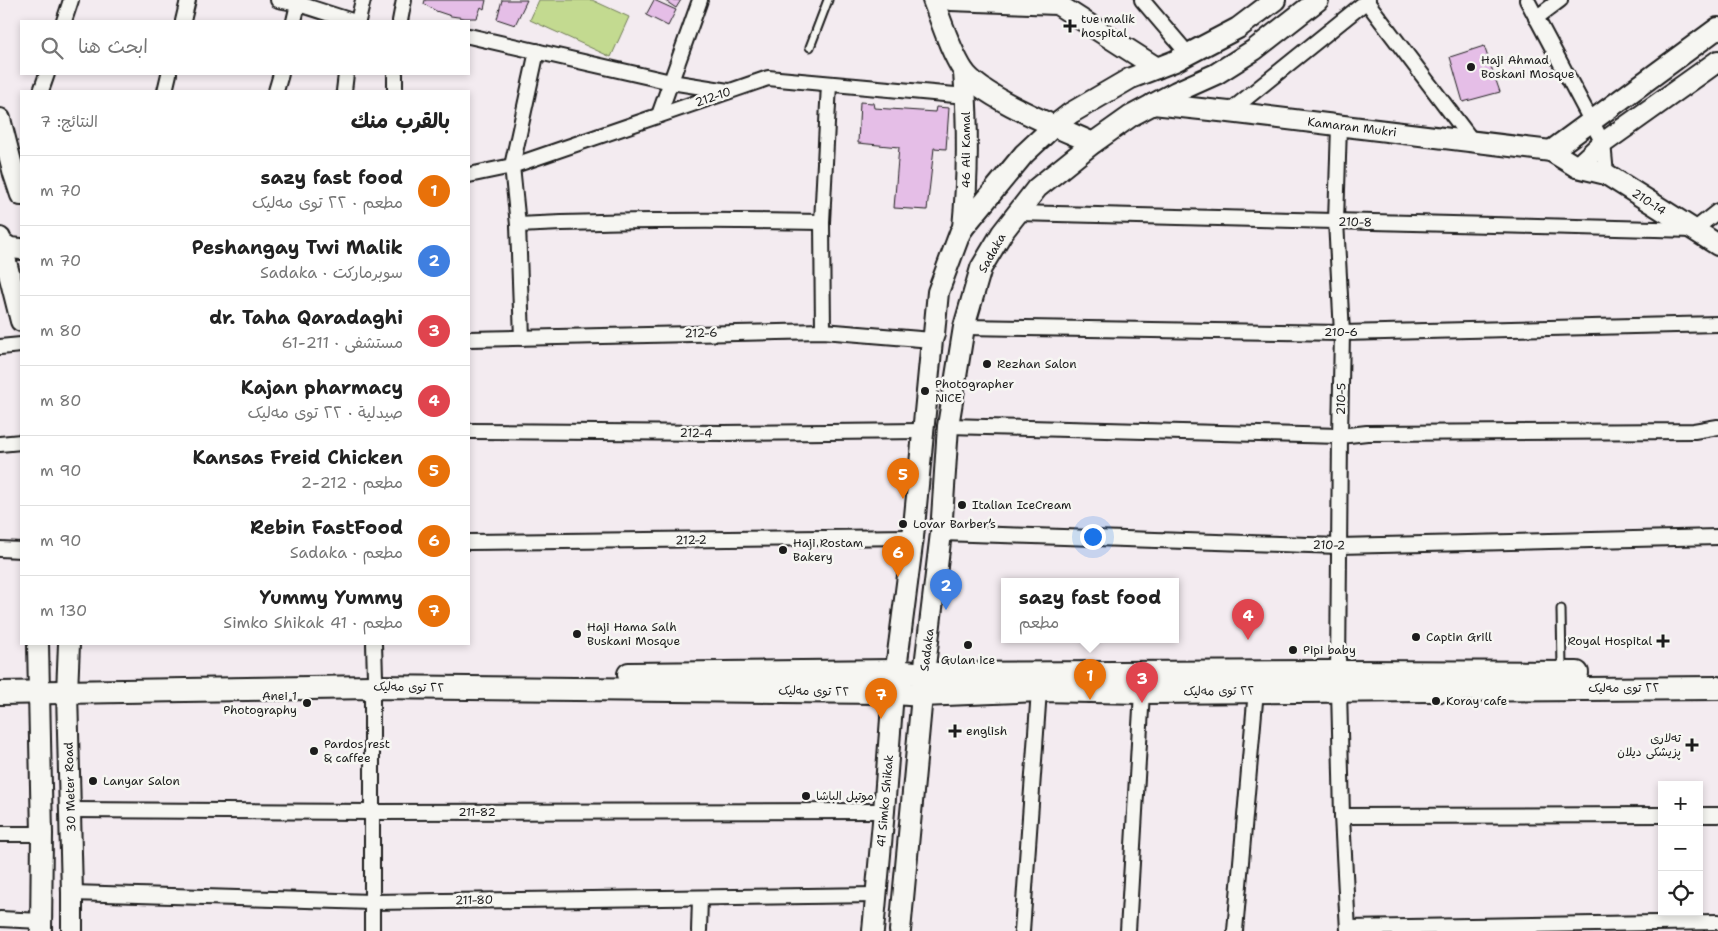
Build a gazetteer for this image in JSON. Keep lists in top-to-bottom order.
{
  "streets": {
    "main road": [
      "Kamaran Mukri",
      "46 Ali Kamal",
      "210-14",
      "Sadaka",
      "٢٢ توی مەلیک",
      "30 Meter Road",
      "41 Simko Shikak"
    ],
    "street": [
      "212-10",
      "210-8",
      "210-6",
      "212-6",
      "210-5",
      "212-4",
      "212-2",
      "210-2",
      "211-82",
      "211-80"
    ]
  },
  "crossings": [
    ["212-10", "46 Ali Kamal"],
    ["Kamaran Mukri", "210-14"],
    ["Kamaran Mukri", "Sadaka"],
    ["Kamaran Mukri", "210-5"],
    ["46 Ali Kamal", "Sadaka"],
    ["46 Ali Kamal", "41 Simko Shikak"],
    ["210-14", "210-8"],
    ["210-8", "Sadaka"],
    ["210-8", "210-5"],
    ["Sadaka", "210-6"],
    ["Sadaka", "210-2"],
    ["Sadaka", "٢٢ توی مەلیک"],
    ["210-6", "210-5"],
    ["212-6", "41 Simko Shikak"],
    ["210-5", "210-2"],
    ["210-5", "٢٢ توی مەلیک"],
    ["212-4", "41 Simko Shikak"],
    ["212-2", "41 Simko Shikak"],
    ["٢٢ توی مەلیک", "30 Meter Road"],
    ["٢٢ توی مەلیک", "41 Simko Shikak"],
    ["30 Meter Road", "211-82"],
    ["30 Meter Road", "211-80"],
    ["41 Simko Shikak", "211-82"],
    ["41 Simko Shikak", "211-80"]
  ],
  "places": {
    "health": [
      "tue malik hospital",
      "Royal Hospital",
      "english",
      "تەلاری پزیشکی دیلان"
    ],
    "other": [
      "Haji Ahmad Boskani Mosque",
      "Rezhan Salon",
      "Photographer NiCE",
      "Italian IceCream",
      "Lovar Barber’s",
      "Haji Rostam Bakery",
      "Haji Hama Salh Buskani Mosque",
      "Captin Grill",
      "Gulan ice",
      "Pipi baby",
      "Koray cafe",
      "Anei 1 Photography",
      "Pardos rest & caffee",
      "Lanyar Salon",
      "موتيل الباشا"
    ]
  },
  "page": {
    "search": "ابحث هنا",
    "heading": ["بالقرب منك", "النتائج: 7"],
    "list": [
      {
        "mark": "1",
        "name": "sazy fast food",
        "note": "مطعم · ٢٢ توی مەلیک",
        "value": "70 m"
      },
      {
        "mark": "2",
        "name": "Peshangay Twi Malik",
        "note": "سوبرماركت · Sadaka",
        "value": "70 m"
      },
      {
        "mark": "3",
        "name": "dr. Taha Qaradaghi",
        "note": "مستشفى · 211-61",
        "value": "80 m"
      },
      {
        "mark": "4",
        "name": "Kajan pharmacy",
        "note": "صيدلية · ٢٢ توی مەلیک",
        "value": "80 m"
      },
      {
        "mark": "5",
        "name": "Kansas Freid Chicken",
        "note": "مطعم · 212-2",
        "value": "90 m"
      },
      {
        "mark": "6",
        "name": "Rebin FastFood",
        "note": "مطعم · Sadaka",
        "value": "90 m"
      },
      {
        "mark": "7",
        "name": "Yummy Yummy",
        "note": "مطعم · 41 Simko Shikak",
        "value": "130 m"
      }
    ],
    "pins": [
      "5",
      "6",
      "2",
      "4",
      "1",
      "3",
      "7"
    ],
    "popup": ["sazy fast food", "مطعم"],
    "map_buttons": ["+", "−"]
  }
}
